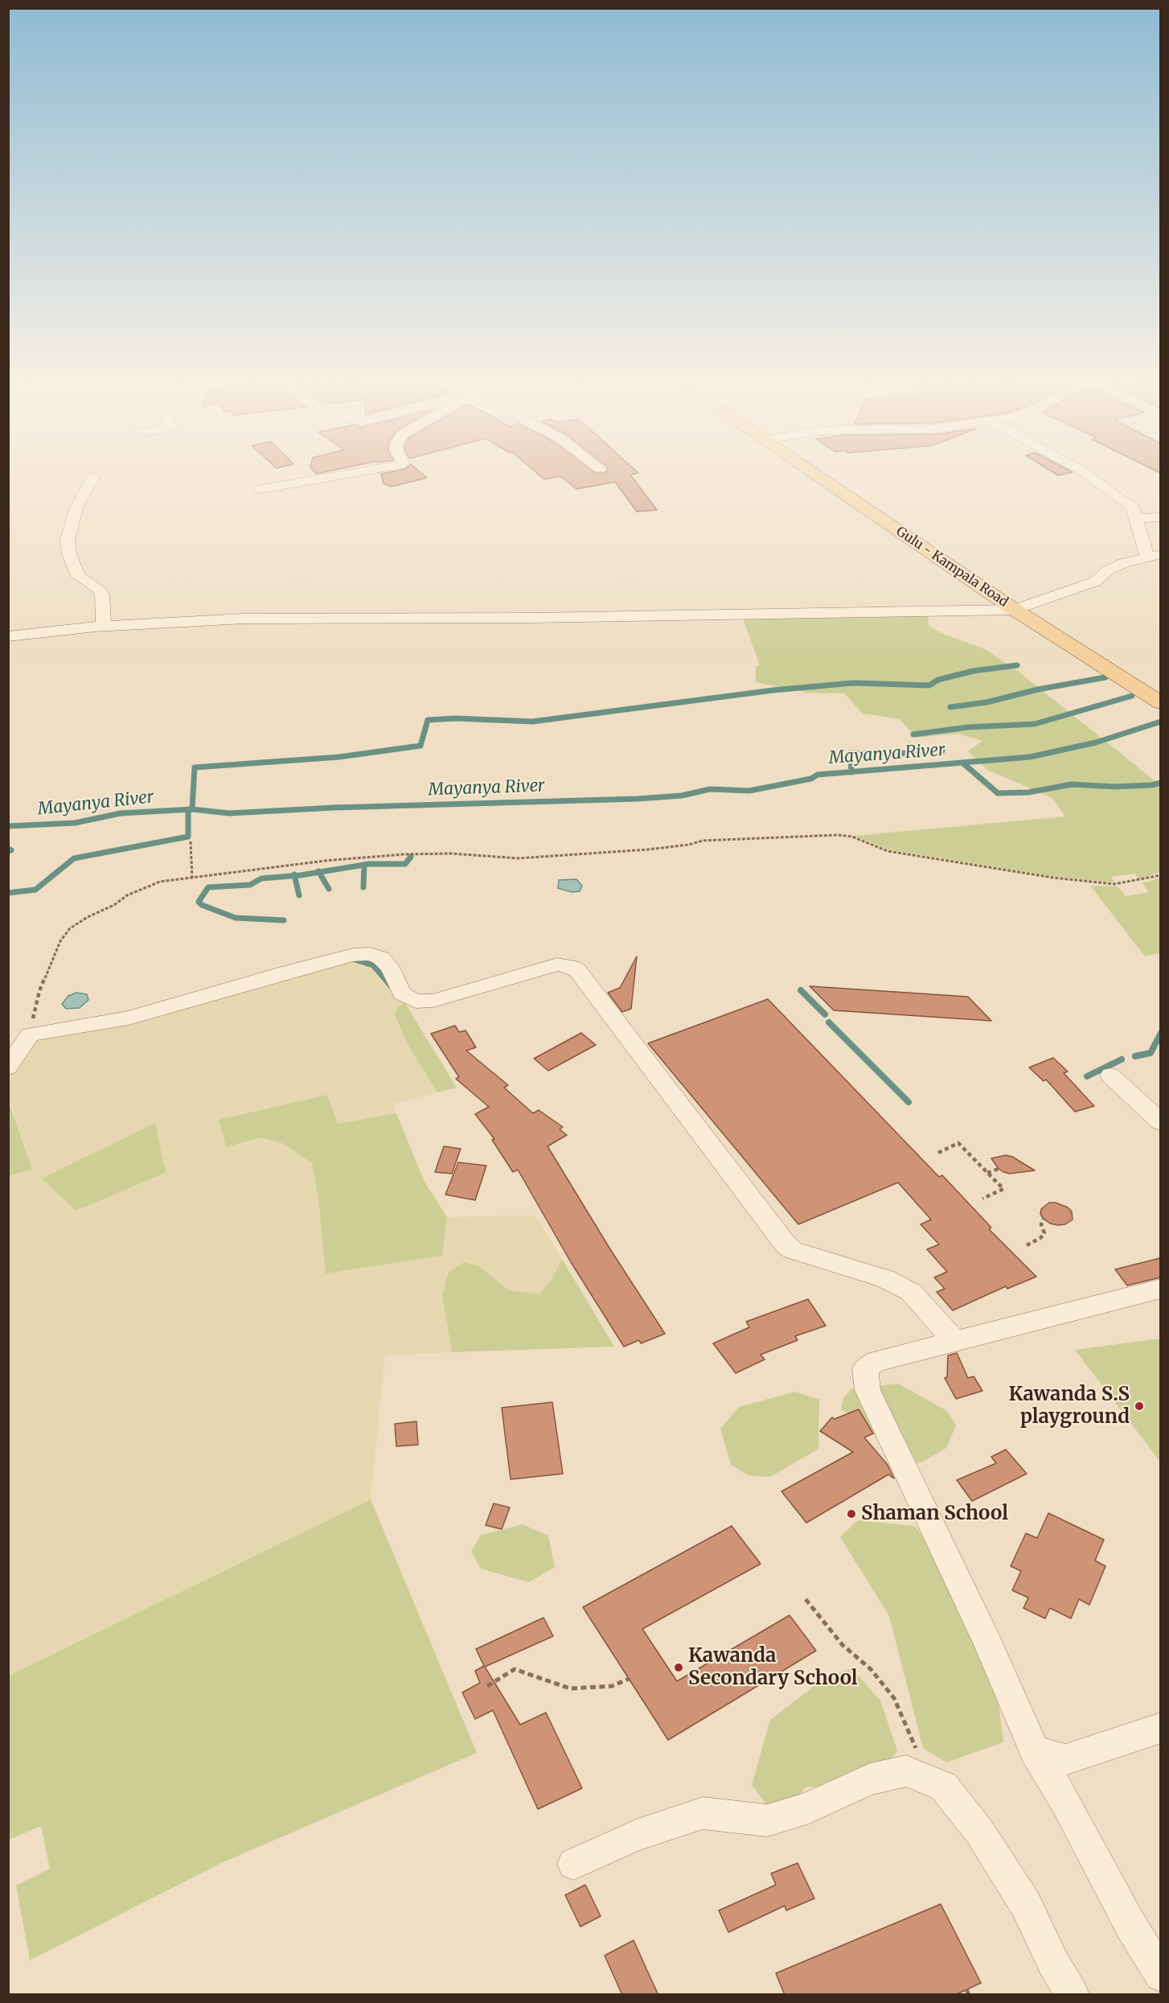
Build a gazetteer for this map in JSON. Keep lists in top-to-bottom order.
{
  "streets": {
    "main road": ["Gulu - Kampala Road"]
  },
  "water": ["Mayanya River"],
  "places": ["Kawanda S.S playground", "Shaman School", "Kawanda Secondary School"]
}
